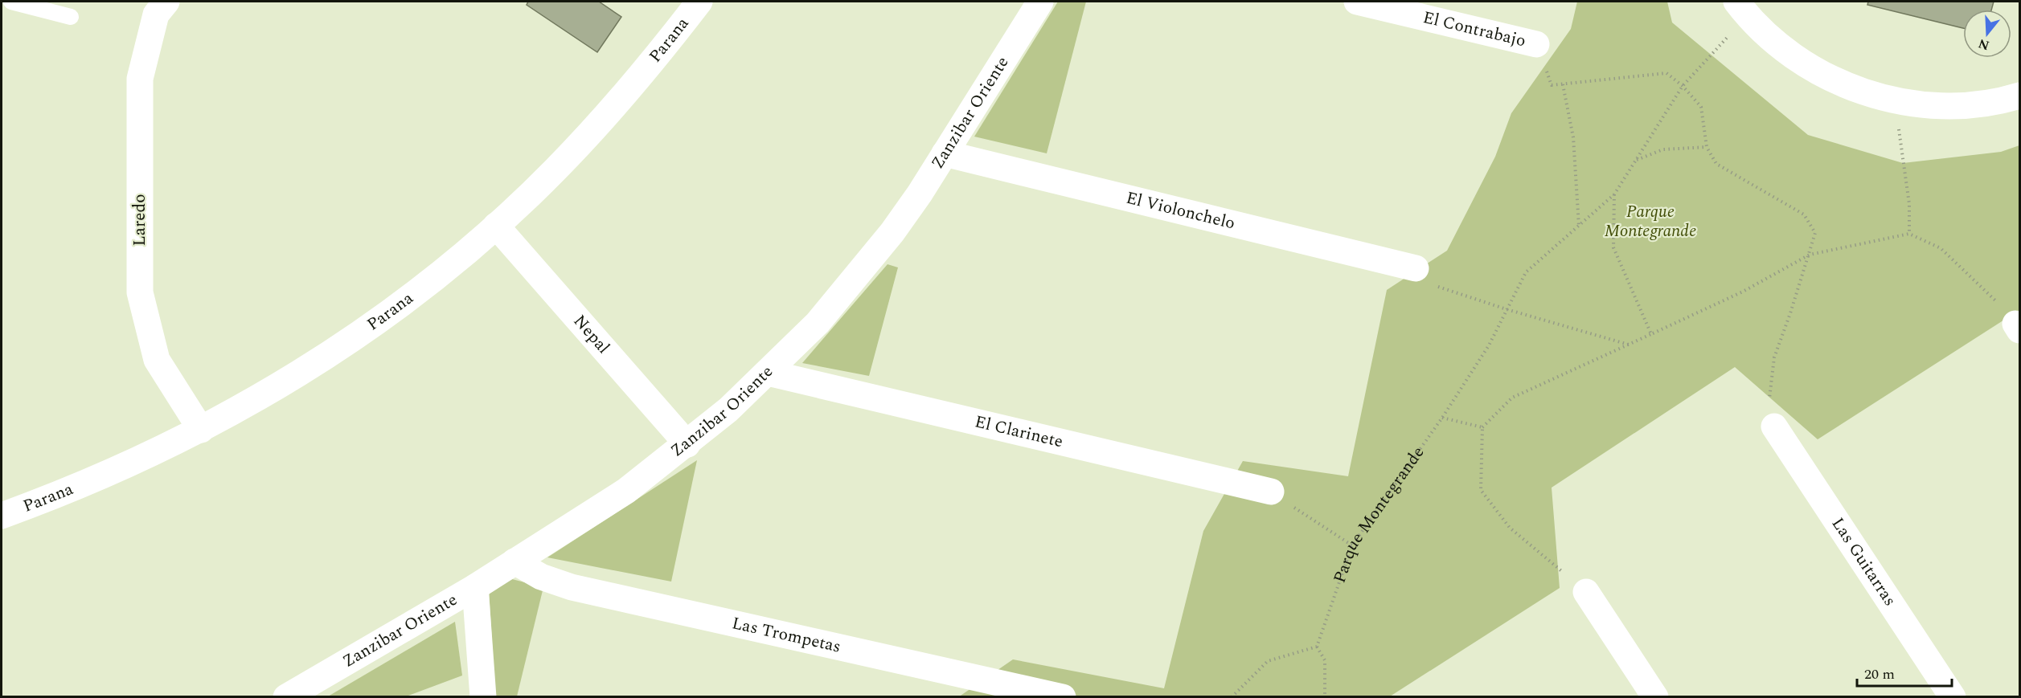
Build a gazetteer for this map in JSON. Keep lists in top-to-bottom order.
{
  "streets": {
    "street": [
      "El Contrabajo",
      "Parana",
      "Zanzibar Oriente",
      "El Violonchelo",
      "Laredo",
      "Nepal",
      "El Clarinete",
      "Las Guitarras",
      "Las Trompetas"
    ],
    "path": ["Parque Montegrande"]
  },
  "crossings": [
    ["Parana", "Laredo"],
    ["Parana", "Nepal"],
    ["Zanzibar Oriente", "El Violonchelo"],
    ["Zanzibar Oriente", "Nepal"],
    ["Zanzibar Oriente", "El Clarinete"],
    ["Zanzibar Oriente", "Las Trompetas"]
  ],
  "parks": ["Parque Montegrande"],
  "scale_bar": "20 m",
  "north": "bottom"
}
